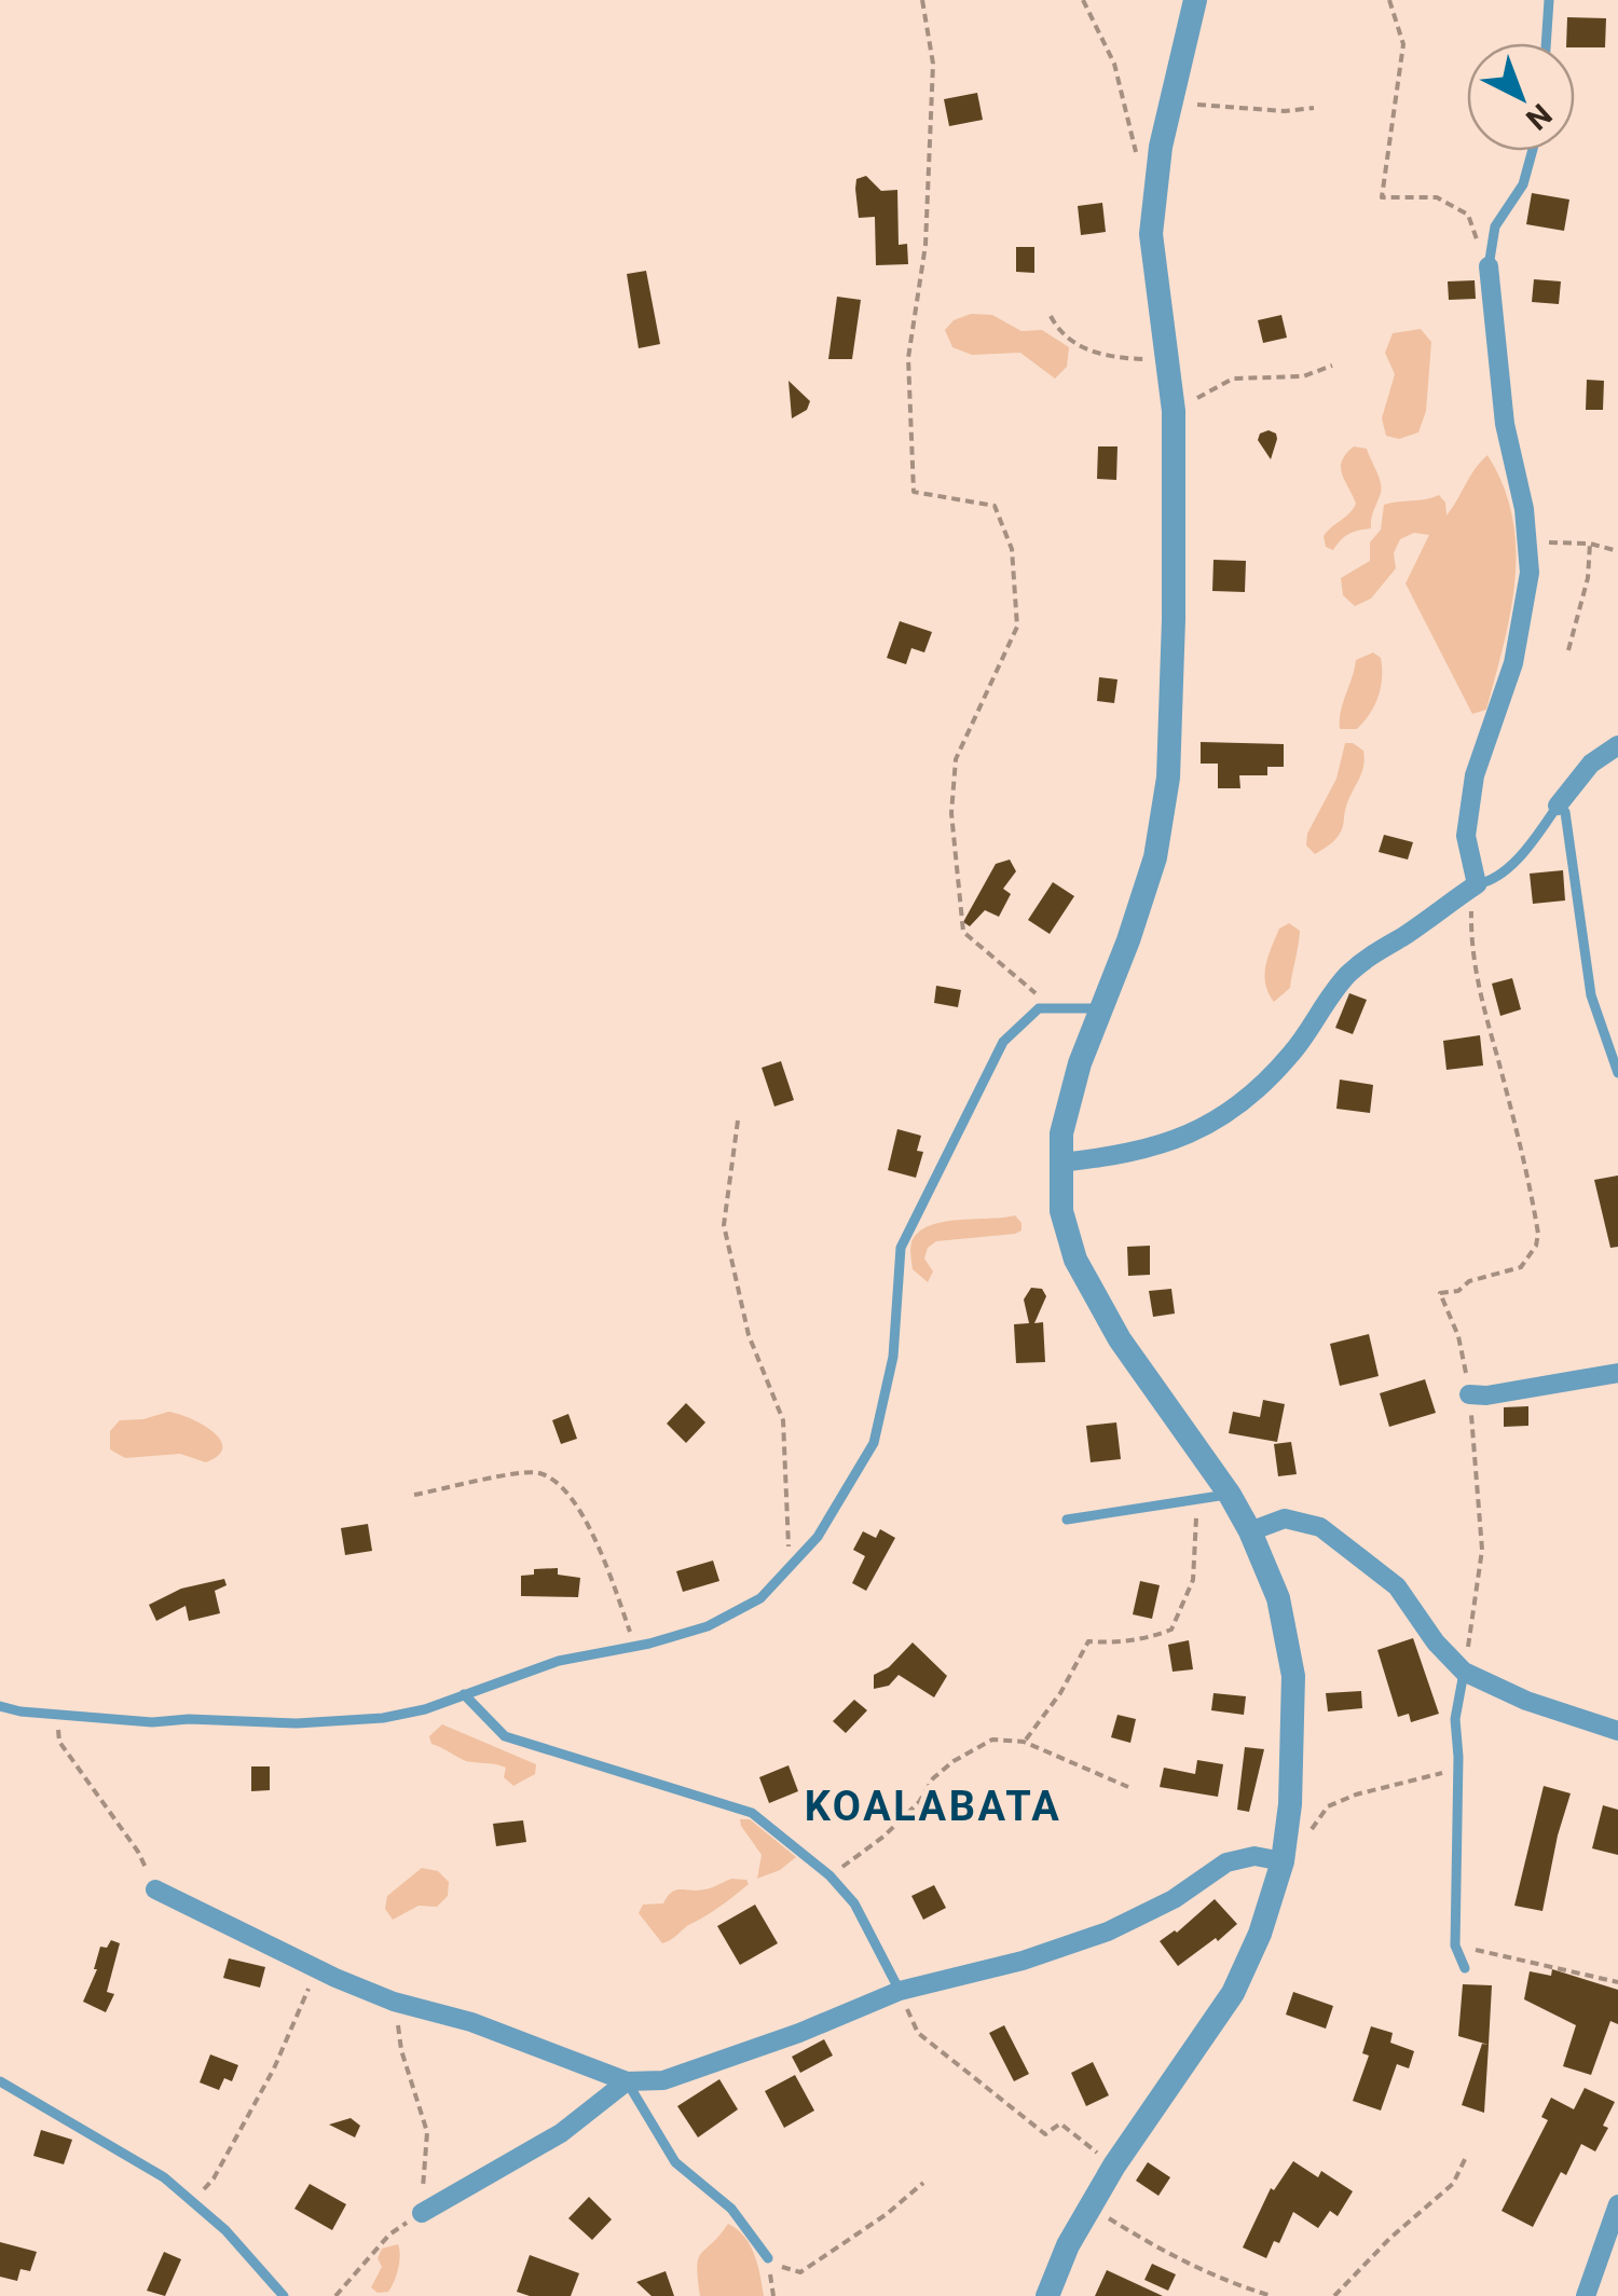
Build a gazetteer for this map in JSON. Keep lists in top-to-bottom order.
{
  "districts": ["KOALABATA"],
  "north": "bottom right"
}
